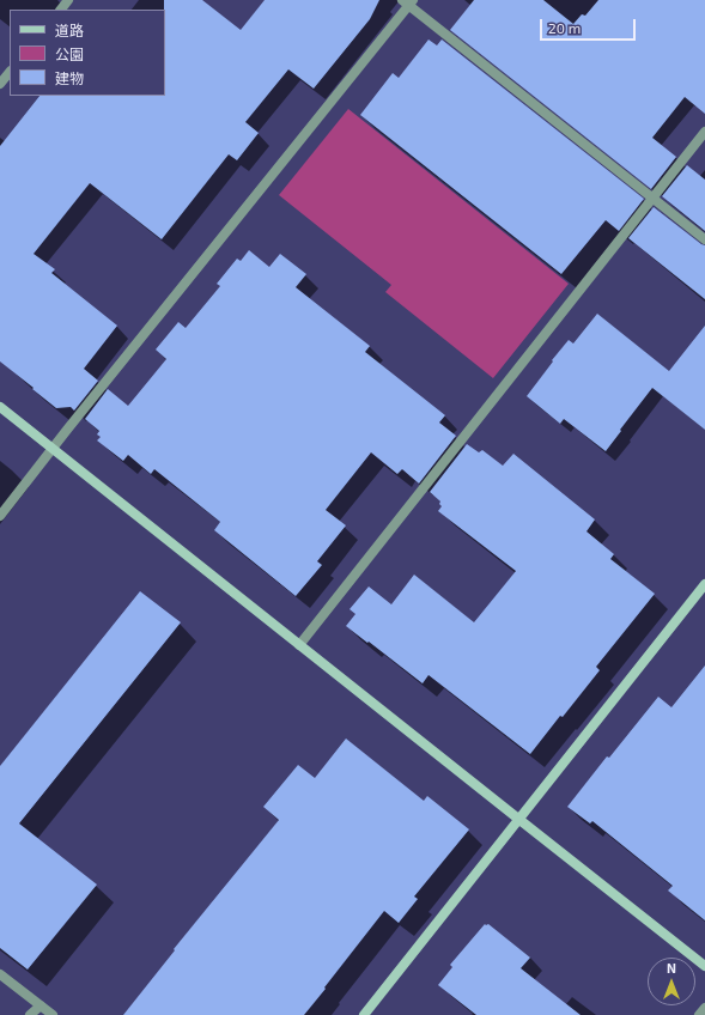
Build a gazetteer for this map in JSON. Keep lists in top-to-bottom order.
{
  "legend": ["道路", "公園", "建物"],
  "scale_bar": "20 m",
  "north": "top"
}
